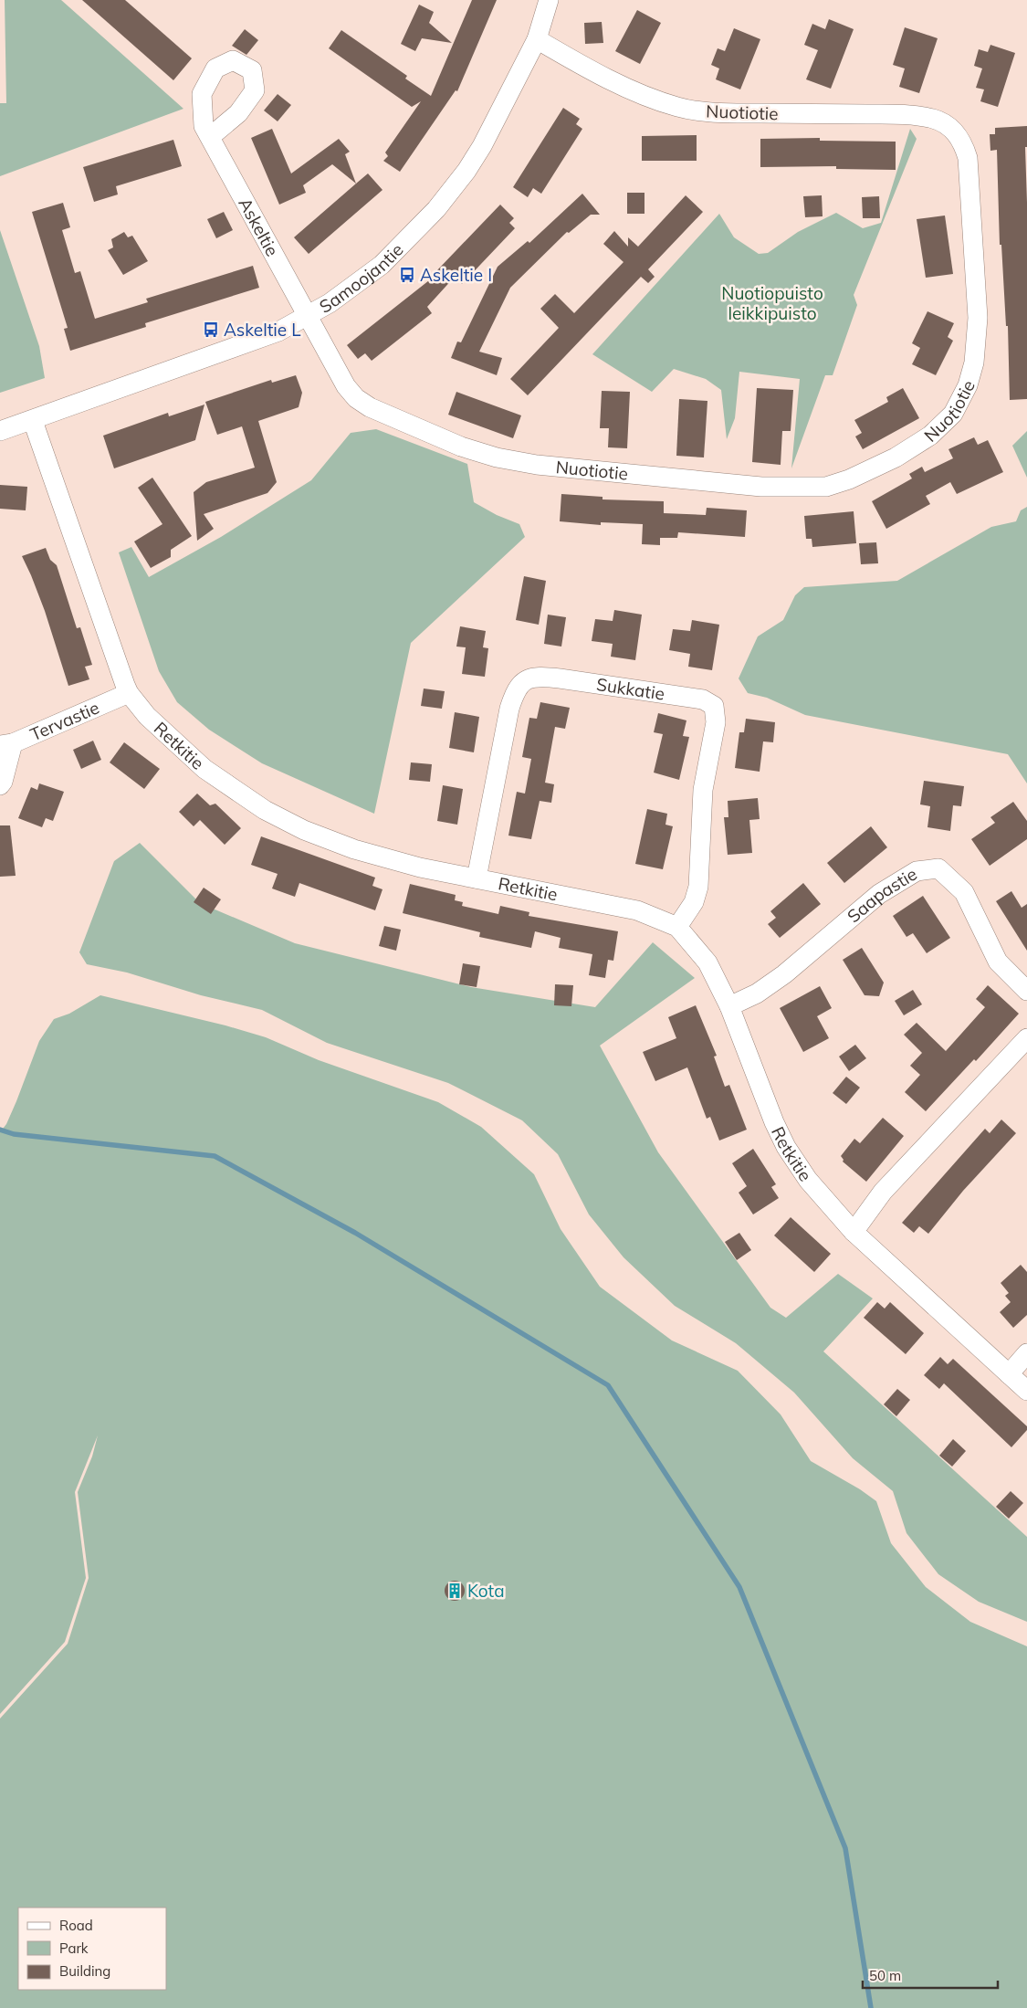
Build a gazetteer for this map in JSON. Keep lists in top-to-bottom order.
{
  "streets": {
    "street": [
      "Nuotiotie",
      "Askeltie",
      "Samoojantie",
      "Sukkatie",
      "Tervastie",
      "Retkitie",
      "Saapastie"
    ]
  },
  "crossings": [
    ["Nuotiotie", "Askeltie"],
    ["Nuotiotie", "Samoojantie"],
    ["Askeltie", "Samoojantie"],
    ["Samoojantie", "Retkitie"],
    ["Sukkatie", "Retkitie"],
    ["Tervastie", "Retkitie"],
    ["Retkitie", "Saapastie"]
  ],
  "parks": ["Nuotiopuisto leikkipuisto"],
  "places": {
    "bus stop": ["Askeltie I", "Askeltie L"],
    "building": ["Kota"]
  },
  "legend": ["Road", "Park", "Building"],
  "scale_bar": "50 m"
}
